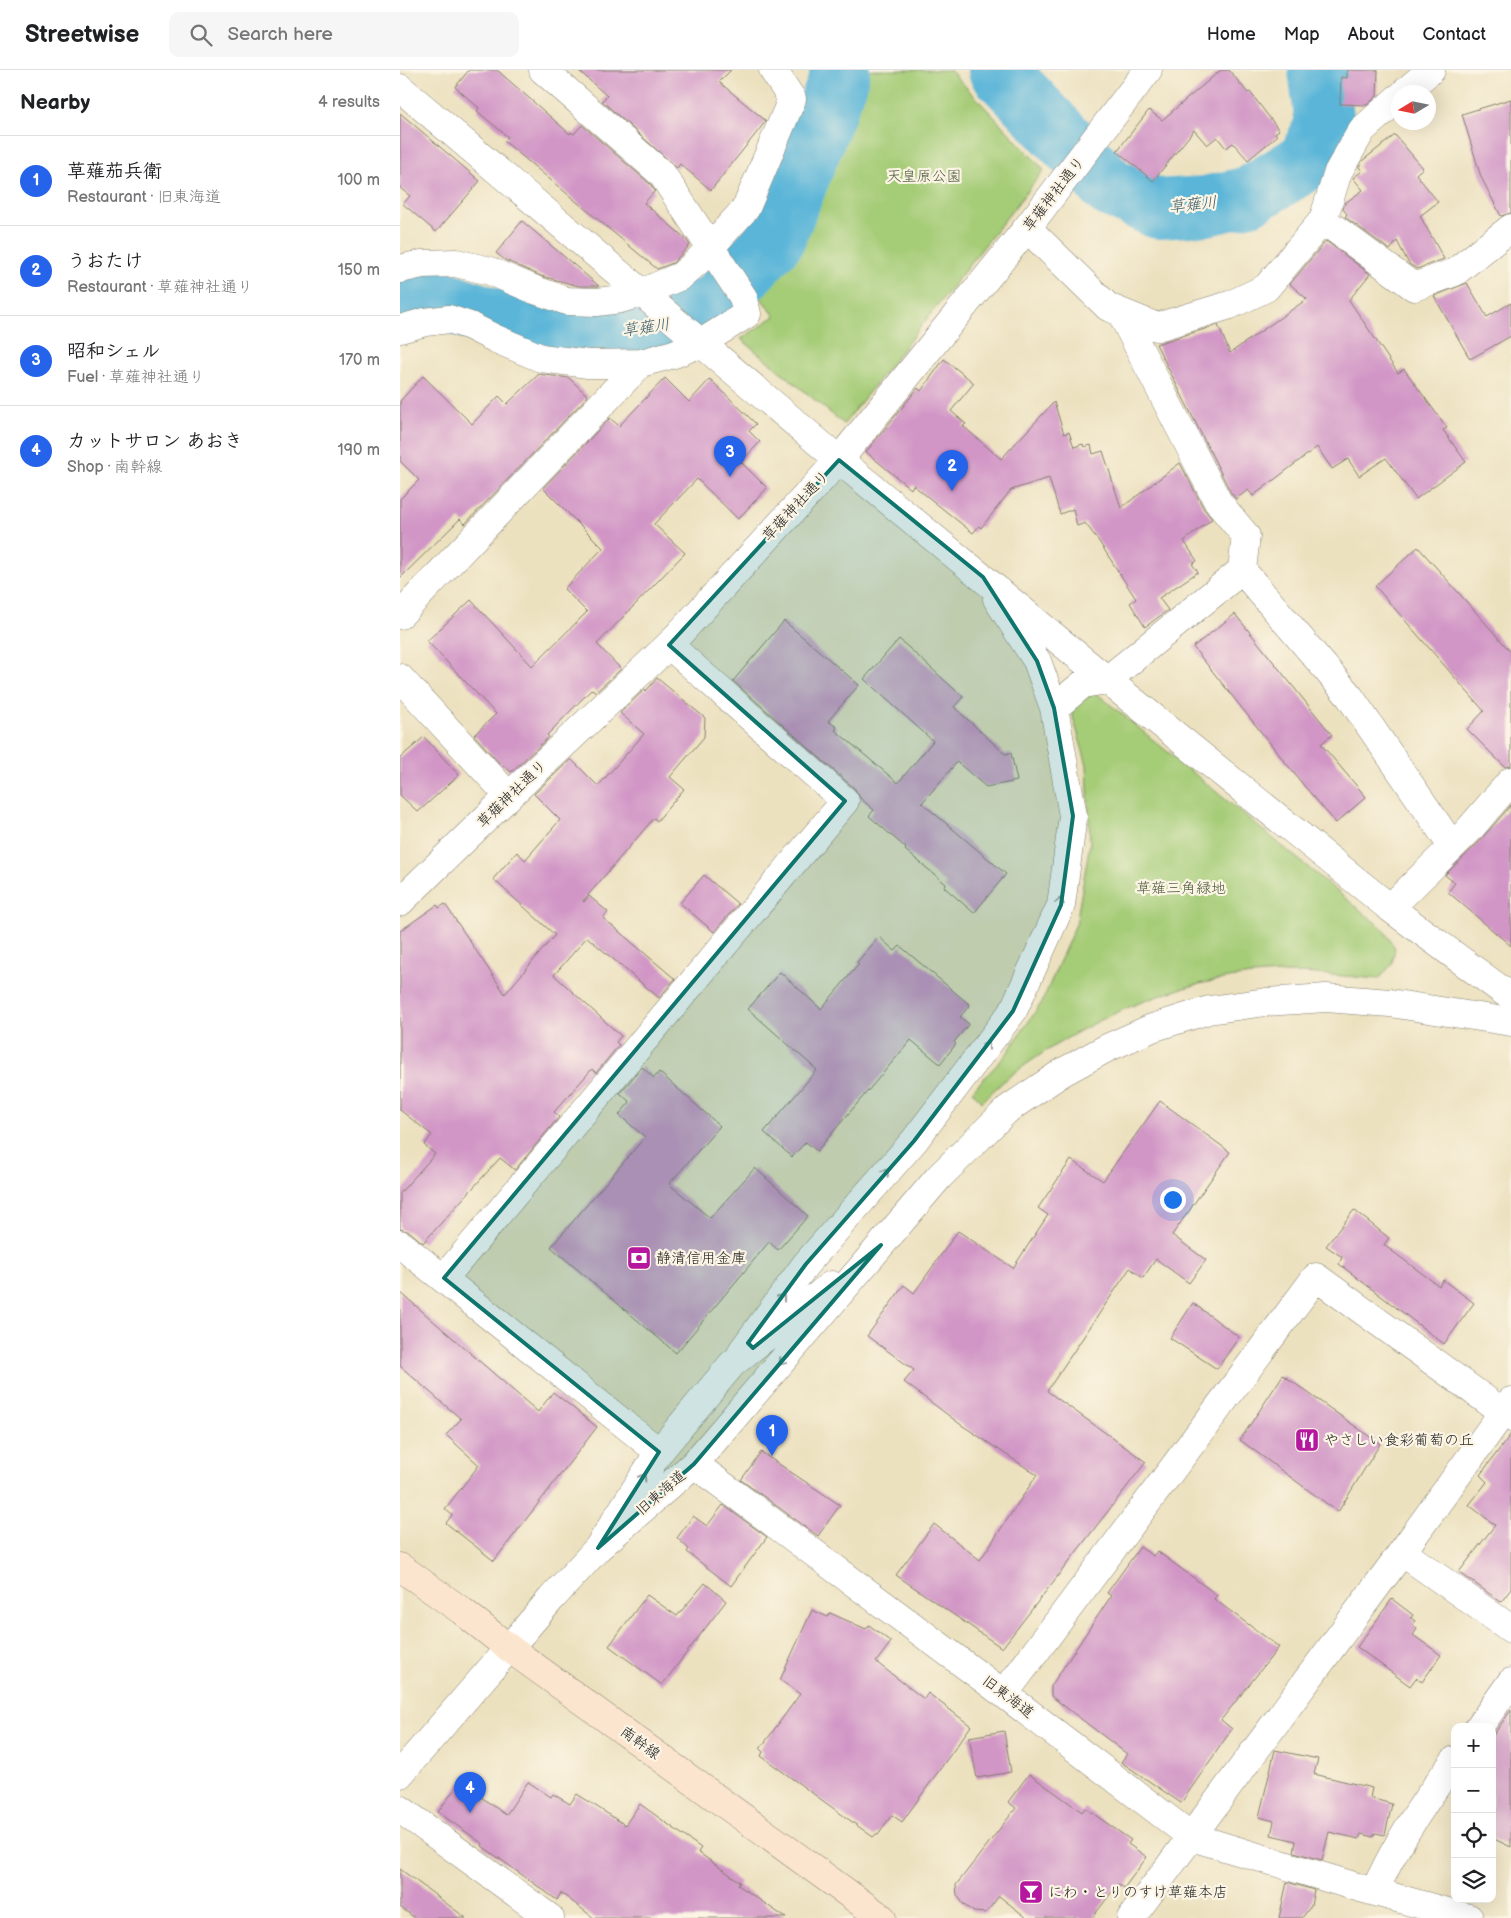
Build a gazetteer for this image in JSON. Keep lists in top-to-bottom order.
{
  "streets": {
    "main road": ["南幹線"],
    "street": ["草薙神社通り", "旧東海道"]
  },
  "water": ["草薙川"],
  "parks": ["天皇原公園", "草薙三角緑地"],
  "places": {
    "bank": ["静清信用金庫"],
    "restaurant": ["やさしい食彩葡萄の丘"],
    "bar": ["にわ・とりのすけ草薙本店"]
  },
  "north": "left",
  "page": {
    "header": "Streetwise",
    "search": "Search here",
    "nav": [
      "Home",
      "Map",
      "About",
      "Contact"
    ],
    "heading": ["Nearby", "4 results"],
    "list": [
      {
        "mark": "1",
        "name": "草薙茄兵衛",
        "note": "Restaurant · 旧東海道",
        "value": "100 m"
      },
      {
        "mark": "2",
        "name": "うおたけ",
        "note": "Restaurant · 草薙神社通り",
        "value": "150 m"
      },
      {
        "mark": "3",
        "name": "昭和シェル",
        "note": "Fuel · 草薙神社通り",
        "value": "170 m"
      },
      {
        "mark": "4",
        "name": "カットサロン あおき",
        "note": "Shop · 南幹線",
        "value": "190 m"
      }
    ],
    "pins": [
      "3",
      "2",
      "1",
      "4"
    ],
    "map_buttons": ["+", "−"]
  }
}
